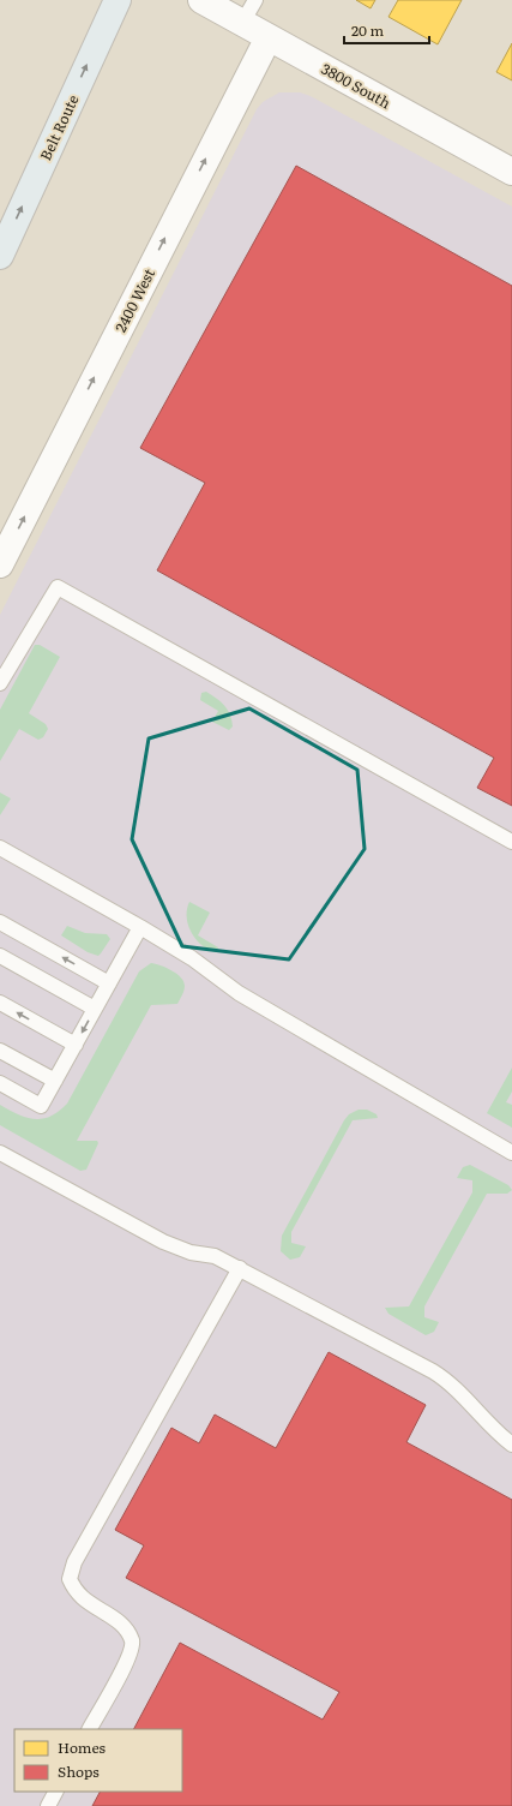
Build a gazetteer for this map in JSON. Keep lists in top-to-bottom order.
{
  "streets": {
    "highway": ["Belt Route"],
    "street": ["3800 South", "2400 West"]
  },
  "crossings": [
    ["3800 South", "2400 West"]
  ],
  "one_way": ["Belt Route", "2400 West"],
  "legend": ["Homes", "Shops"],
  "scale_bar": "20 m"
}
